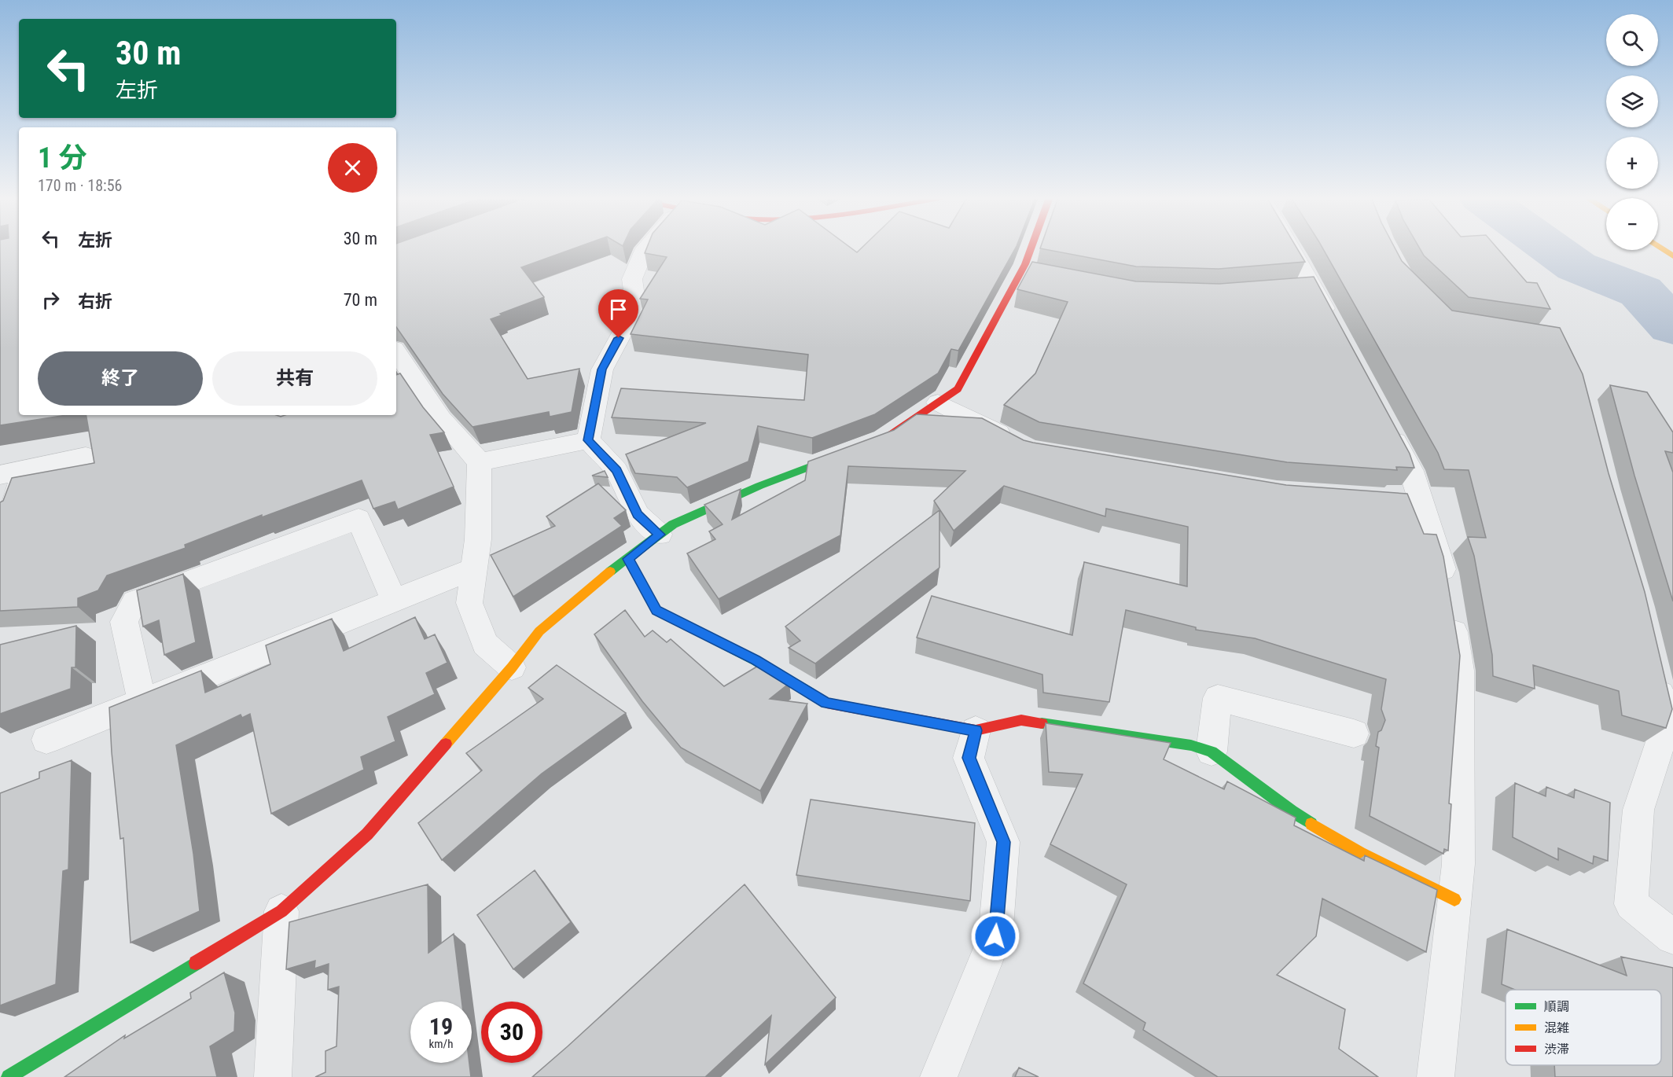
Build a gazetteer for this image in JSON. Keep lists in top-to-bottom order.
{
  "legend": ["順調", "混雑", "渋滞"],
  "page": {
    "map_buttons": ["+", "−"],
    "turn": ["30 m", "左折"],
    "heading": ["1 分", "170 m · 18:56"],
    "list": [
      {
        "name": "左折",
        "value": "30 m"
      },
      {
        "name": "右折",
        "value": "70 m"
      }
    ],
    "buttons": ["終了", "共有"],
    "speed": "19 km/h",
    "limit": "30"
  }
}
